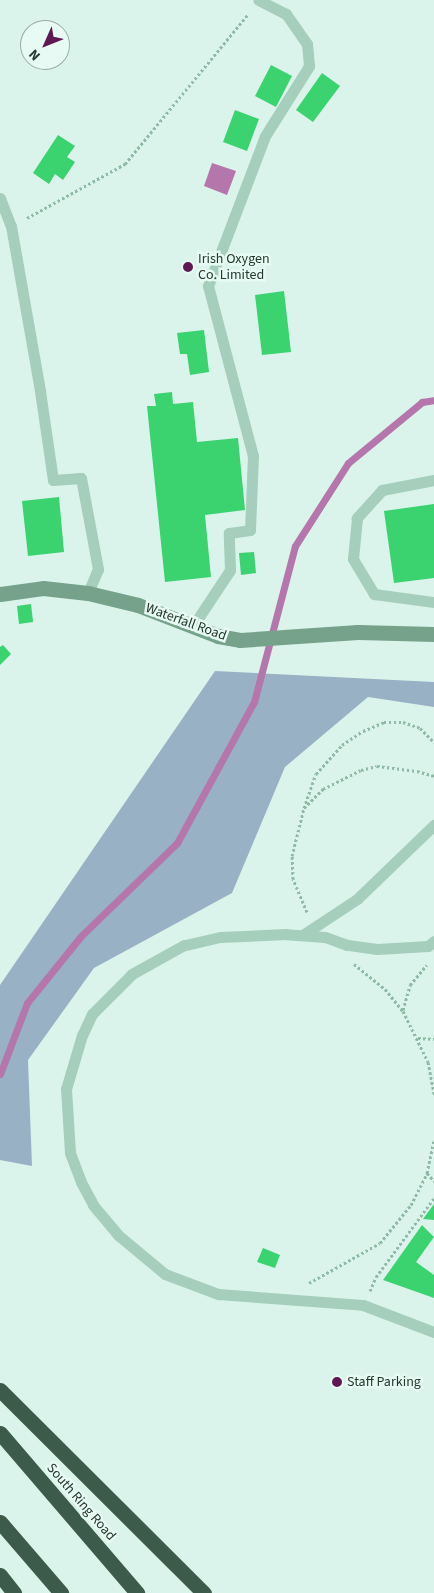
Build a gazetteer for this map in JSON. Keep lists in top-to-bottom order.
{
  "streets": {
    "highway": ["South Ring Road"],
    "street": ["Waterfall Road"]
  },
  "places": ["Irish Oxygen Co. Limited", "Staff Parking"],
  "north": "bottom left"
}
